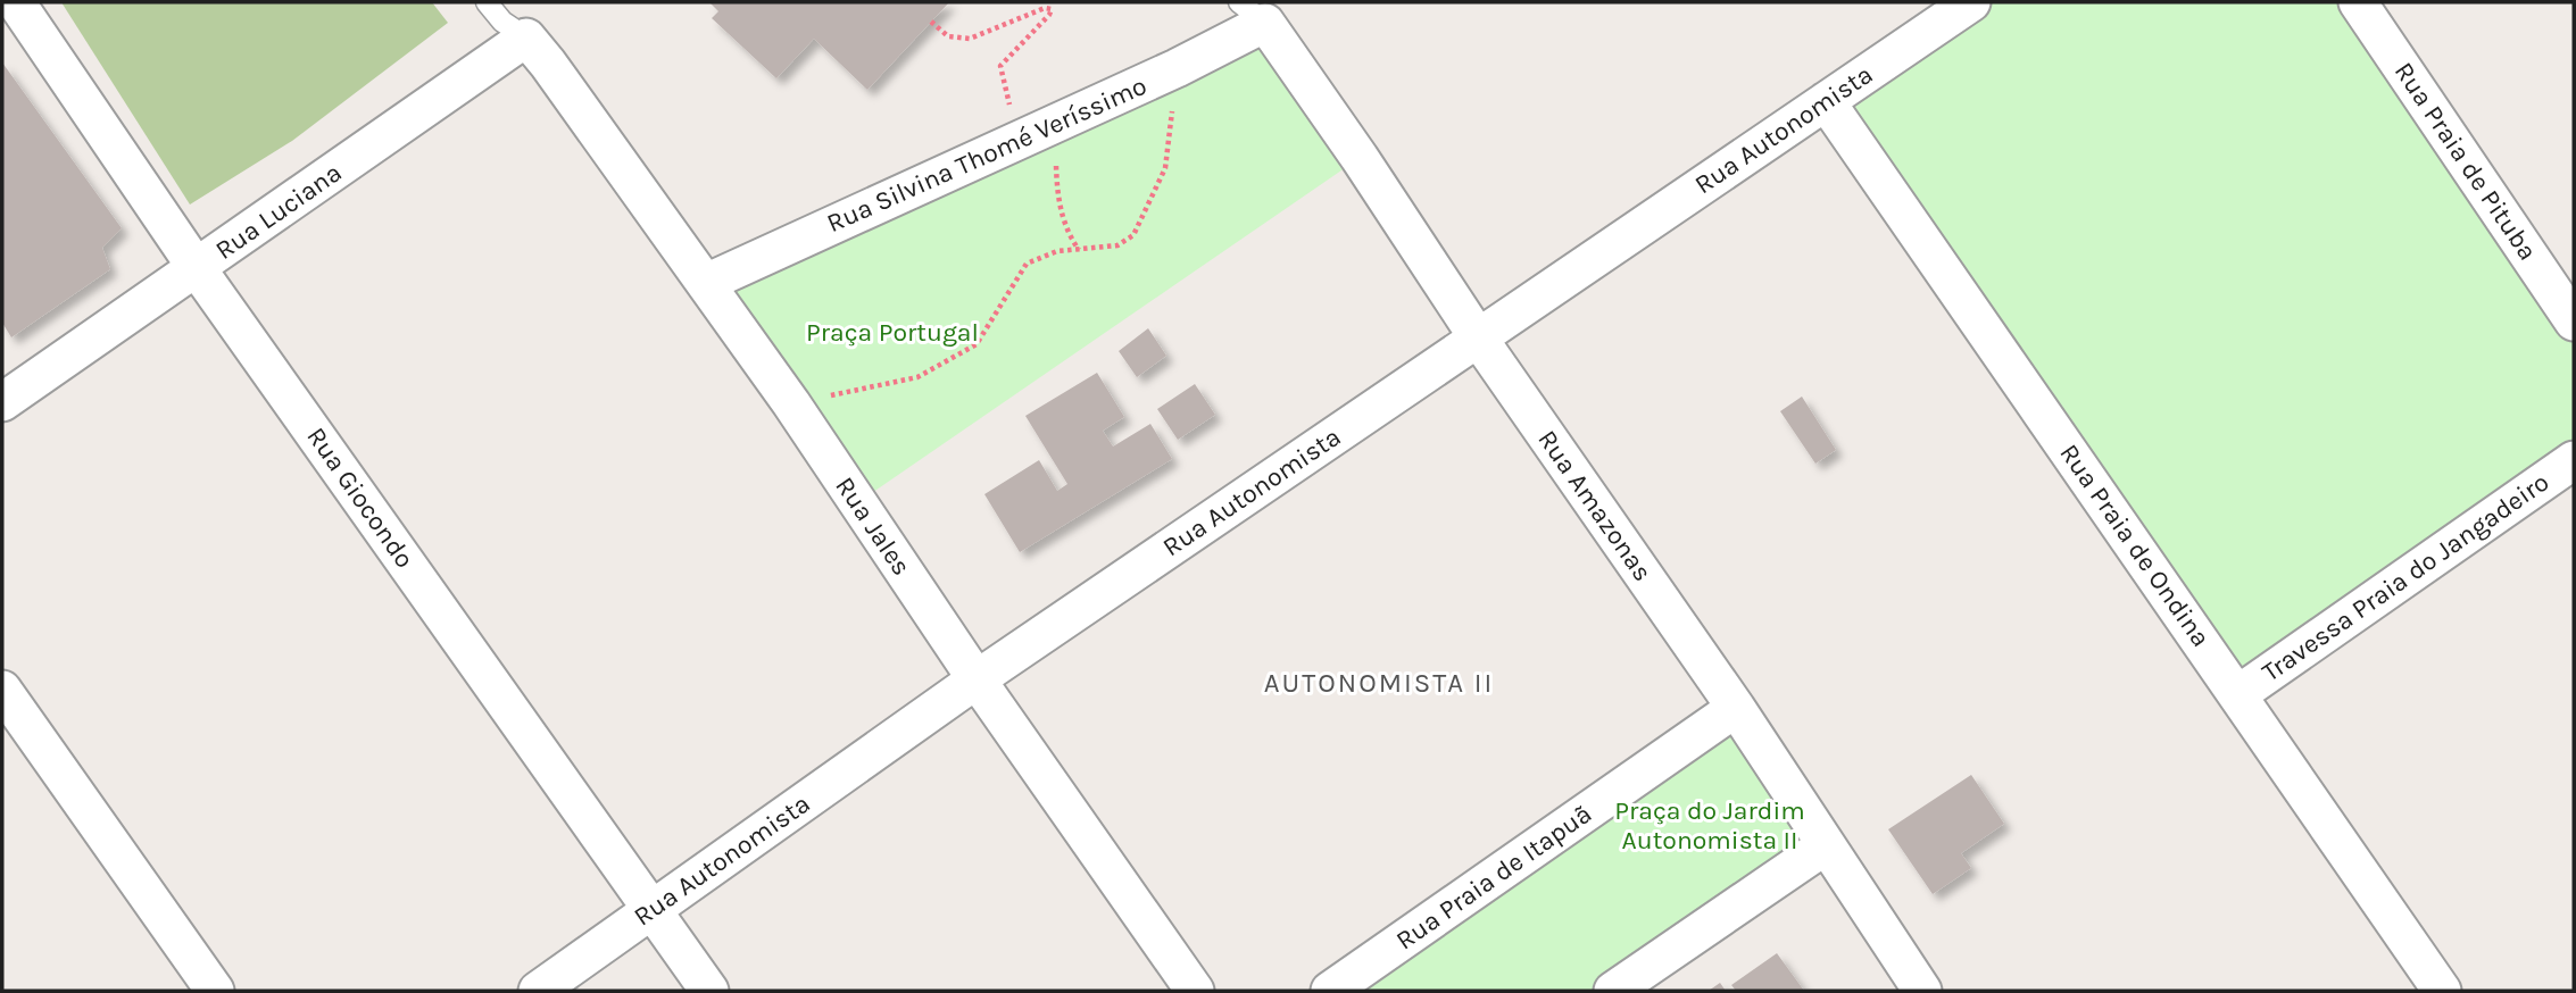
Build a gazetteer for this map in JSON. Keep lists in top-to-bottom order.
{
  "streets": {
    "street": [
      "Rua Autonomista",
      "Rua Silvina Thomé Veríssimo",
      "Rua Praia de Pituba",
      "Rua Luciana",
      "Rua Giocondo",
      "Rua Amazonas",
      "Rua Jales",
      "Rua Praia de Ondina",
      "Travessa Praia do Jangadeiro",
      "Rua Praia de Itapuã"
    ]
  },
  "crossings": [
    ["Rua Autonomista", "Rua Giocondo"],
    ["Rua Autonomista", "Rua Amazonas"],
    ["Rua Autonomista", "Rua Jales"],
    ["Rua Autonomista", "Rua Praia de Ondina"],
    ["Rua Silvina Thomé Veríssimo", "Rua Amazonas"],
    ["Rua Silvina Thomé Veríssimo", "Rua Jales"],
    ["Rua Luciana", "Rua Giocondo"],
    ["Rua Luciana", "Rua Jales"],
    ["Rua Amazonas", "Rua Praia de Itapuã"],
    ["Rua Praia de Ondina", "Travessa Praia do Jangadeiro"]
  ],
  "districts": ["AUTONOMISTA II"],
  "parks": ["Praça Portugal", "Praça do Jardim Autonomista II"]
}
